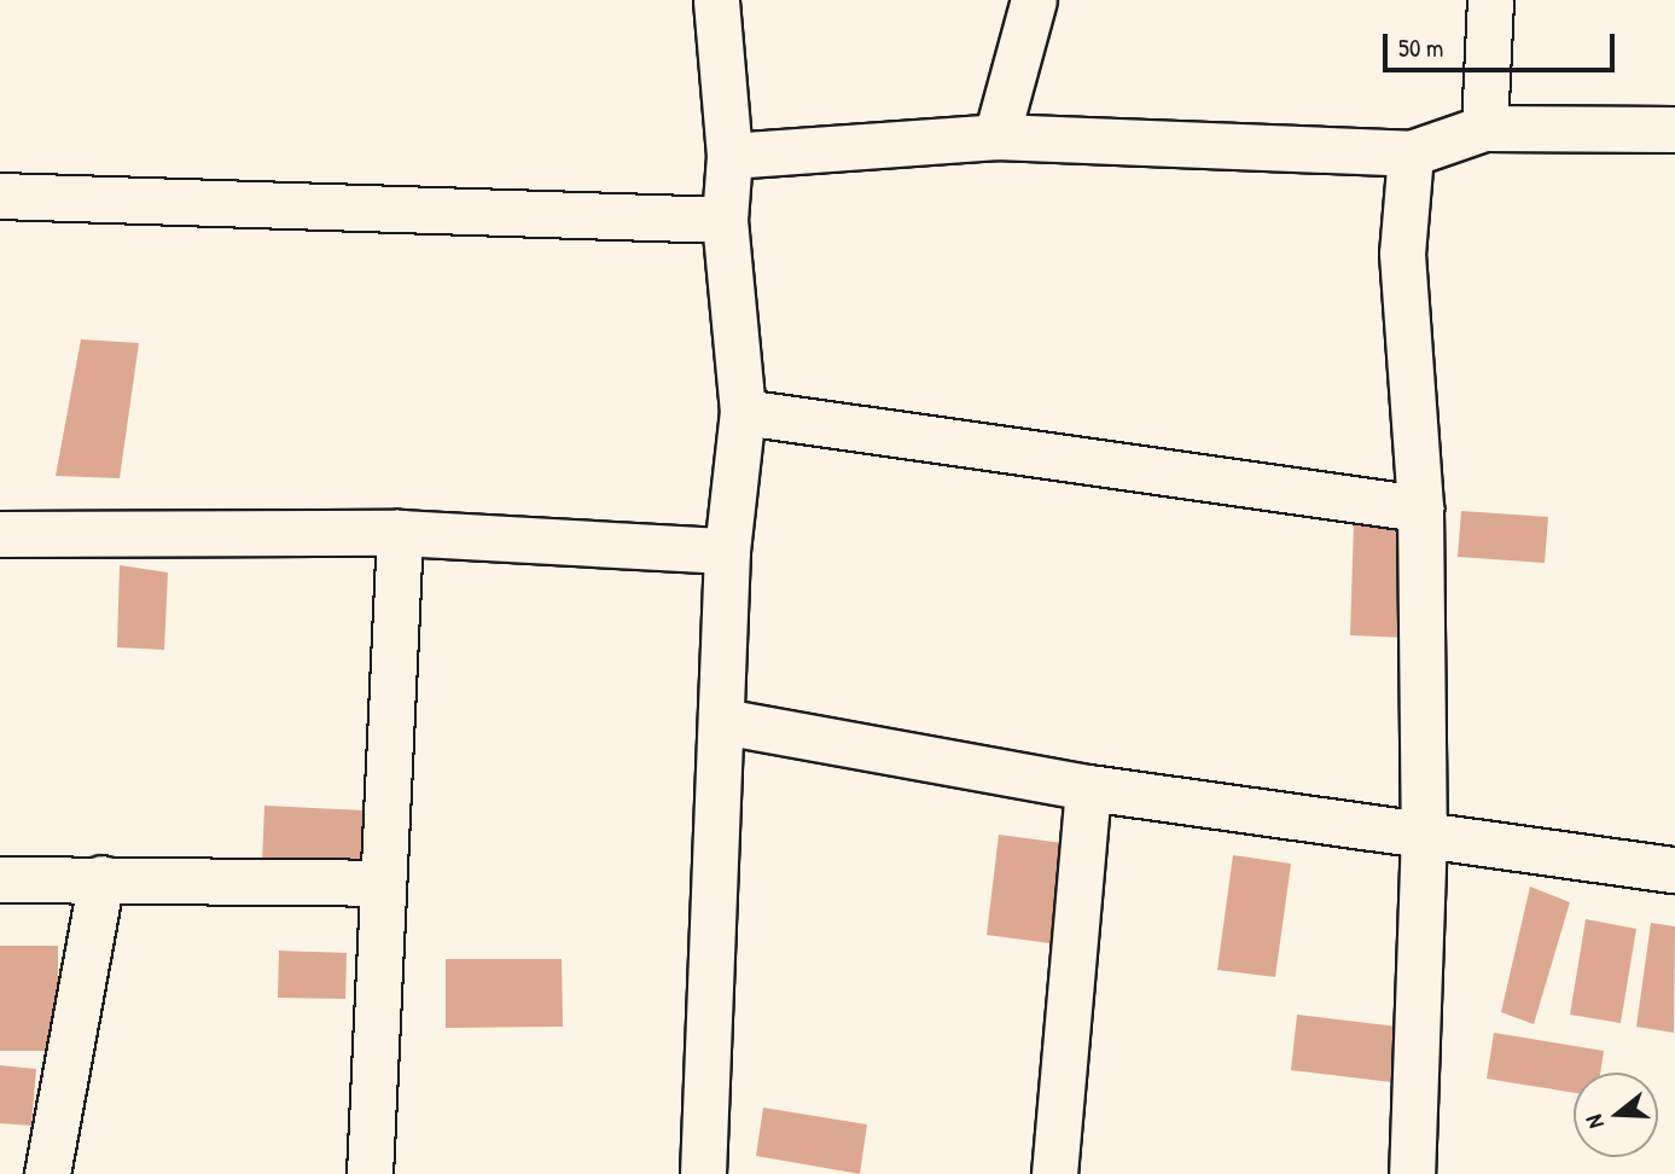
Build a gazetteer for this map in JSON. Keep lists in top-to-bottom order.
{
  "scale_bar": "50 m",
  "north": "left"
}
